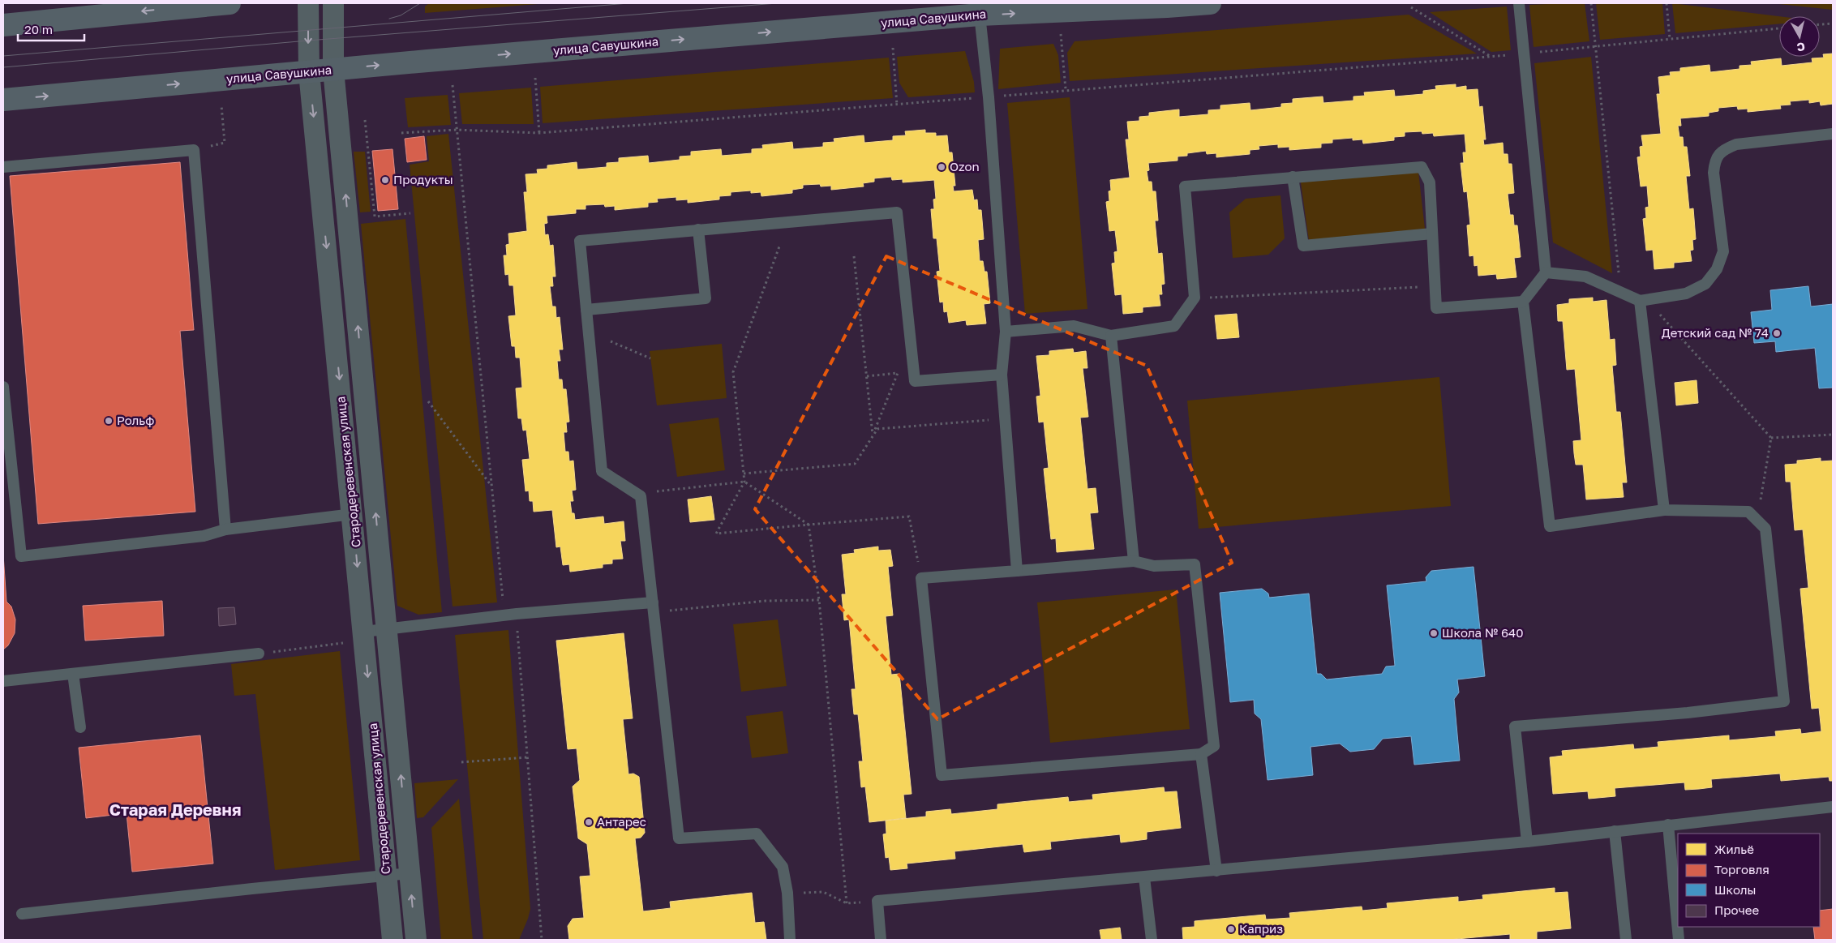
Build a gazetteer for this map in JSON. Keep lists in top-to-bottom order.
{
  "streets": {
    "main road": ["улица Савушкина"],
    "street": ["Стародеревенская улица"]
  },
  "crossings": [
    ["улица Савушкина", "Стародеревенская улица"]
  ],
  "one_way": ["улица Савушкина"],
  "districts": ["Старая Деревня"],
  "places": [
    "Ozon",
    "Продукты",
    "Детский сад № 74",
    "Рольф",
    "Школа № 640",
    "Антарес",
    "Каприз"
  ],
  "legend": [
    "Жильё",
    "Торговля",
    "Школы",
    "Прочее"
  ],
  "scale_bar": "20 m",
  "north": "bottom"
}
